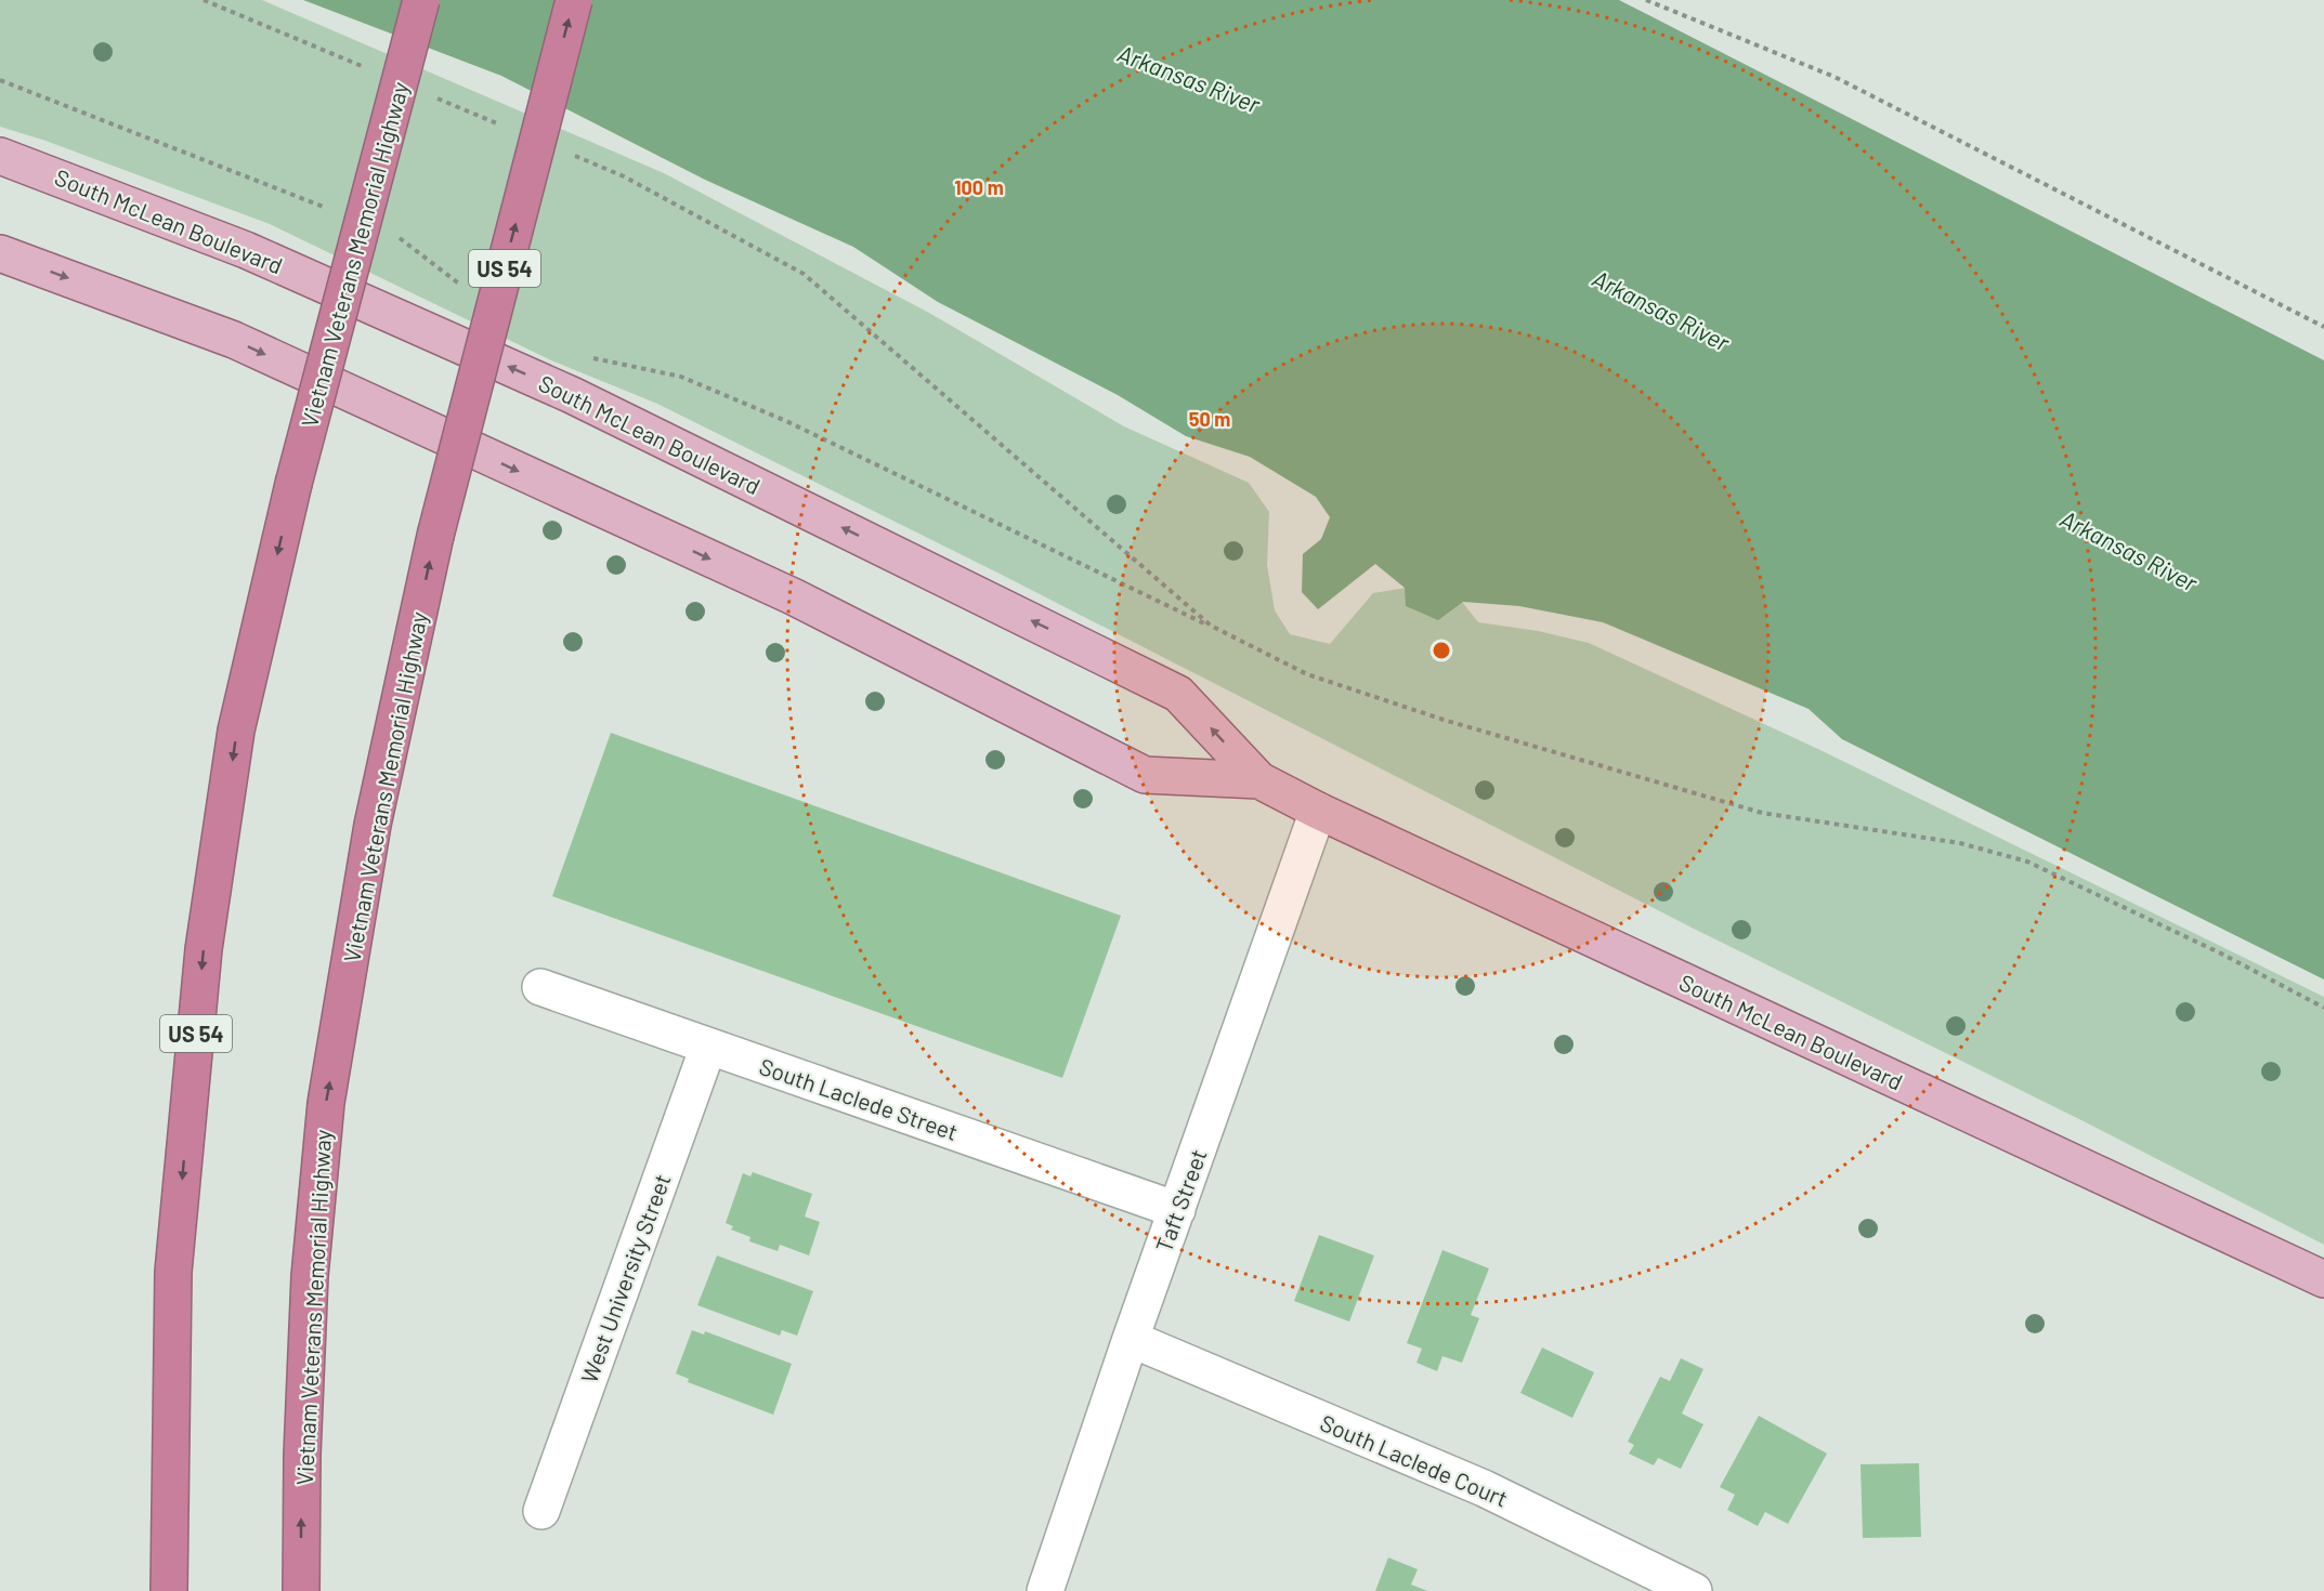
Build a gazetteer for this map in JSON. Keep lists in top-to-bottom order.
{
  "streets": {
    "highway": ["Vietnam Veterans Memorial Highway", "US 54"],
    "main road": ["South McLean Boulevard"],
    "street": [
      "South Laclede Street",
      "Taft Street",
      "West University Street",
      "South Laclede Court"
    ]
  },
  "crossings": [
    ["South McLean Boulevard", "Taft Street"],
    ["South Laclede Street", "Taft Street"],
    ["South Laclede Street", "West University Street"],
    ["Taft Street", "South Laclede Court"]
  ],
  "water": ["Arkansas River"],
  "rings": ["100 m", "50 m"]
}
